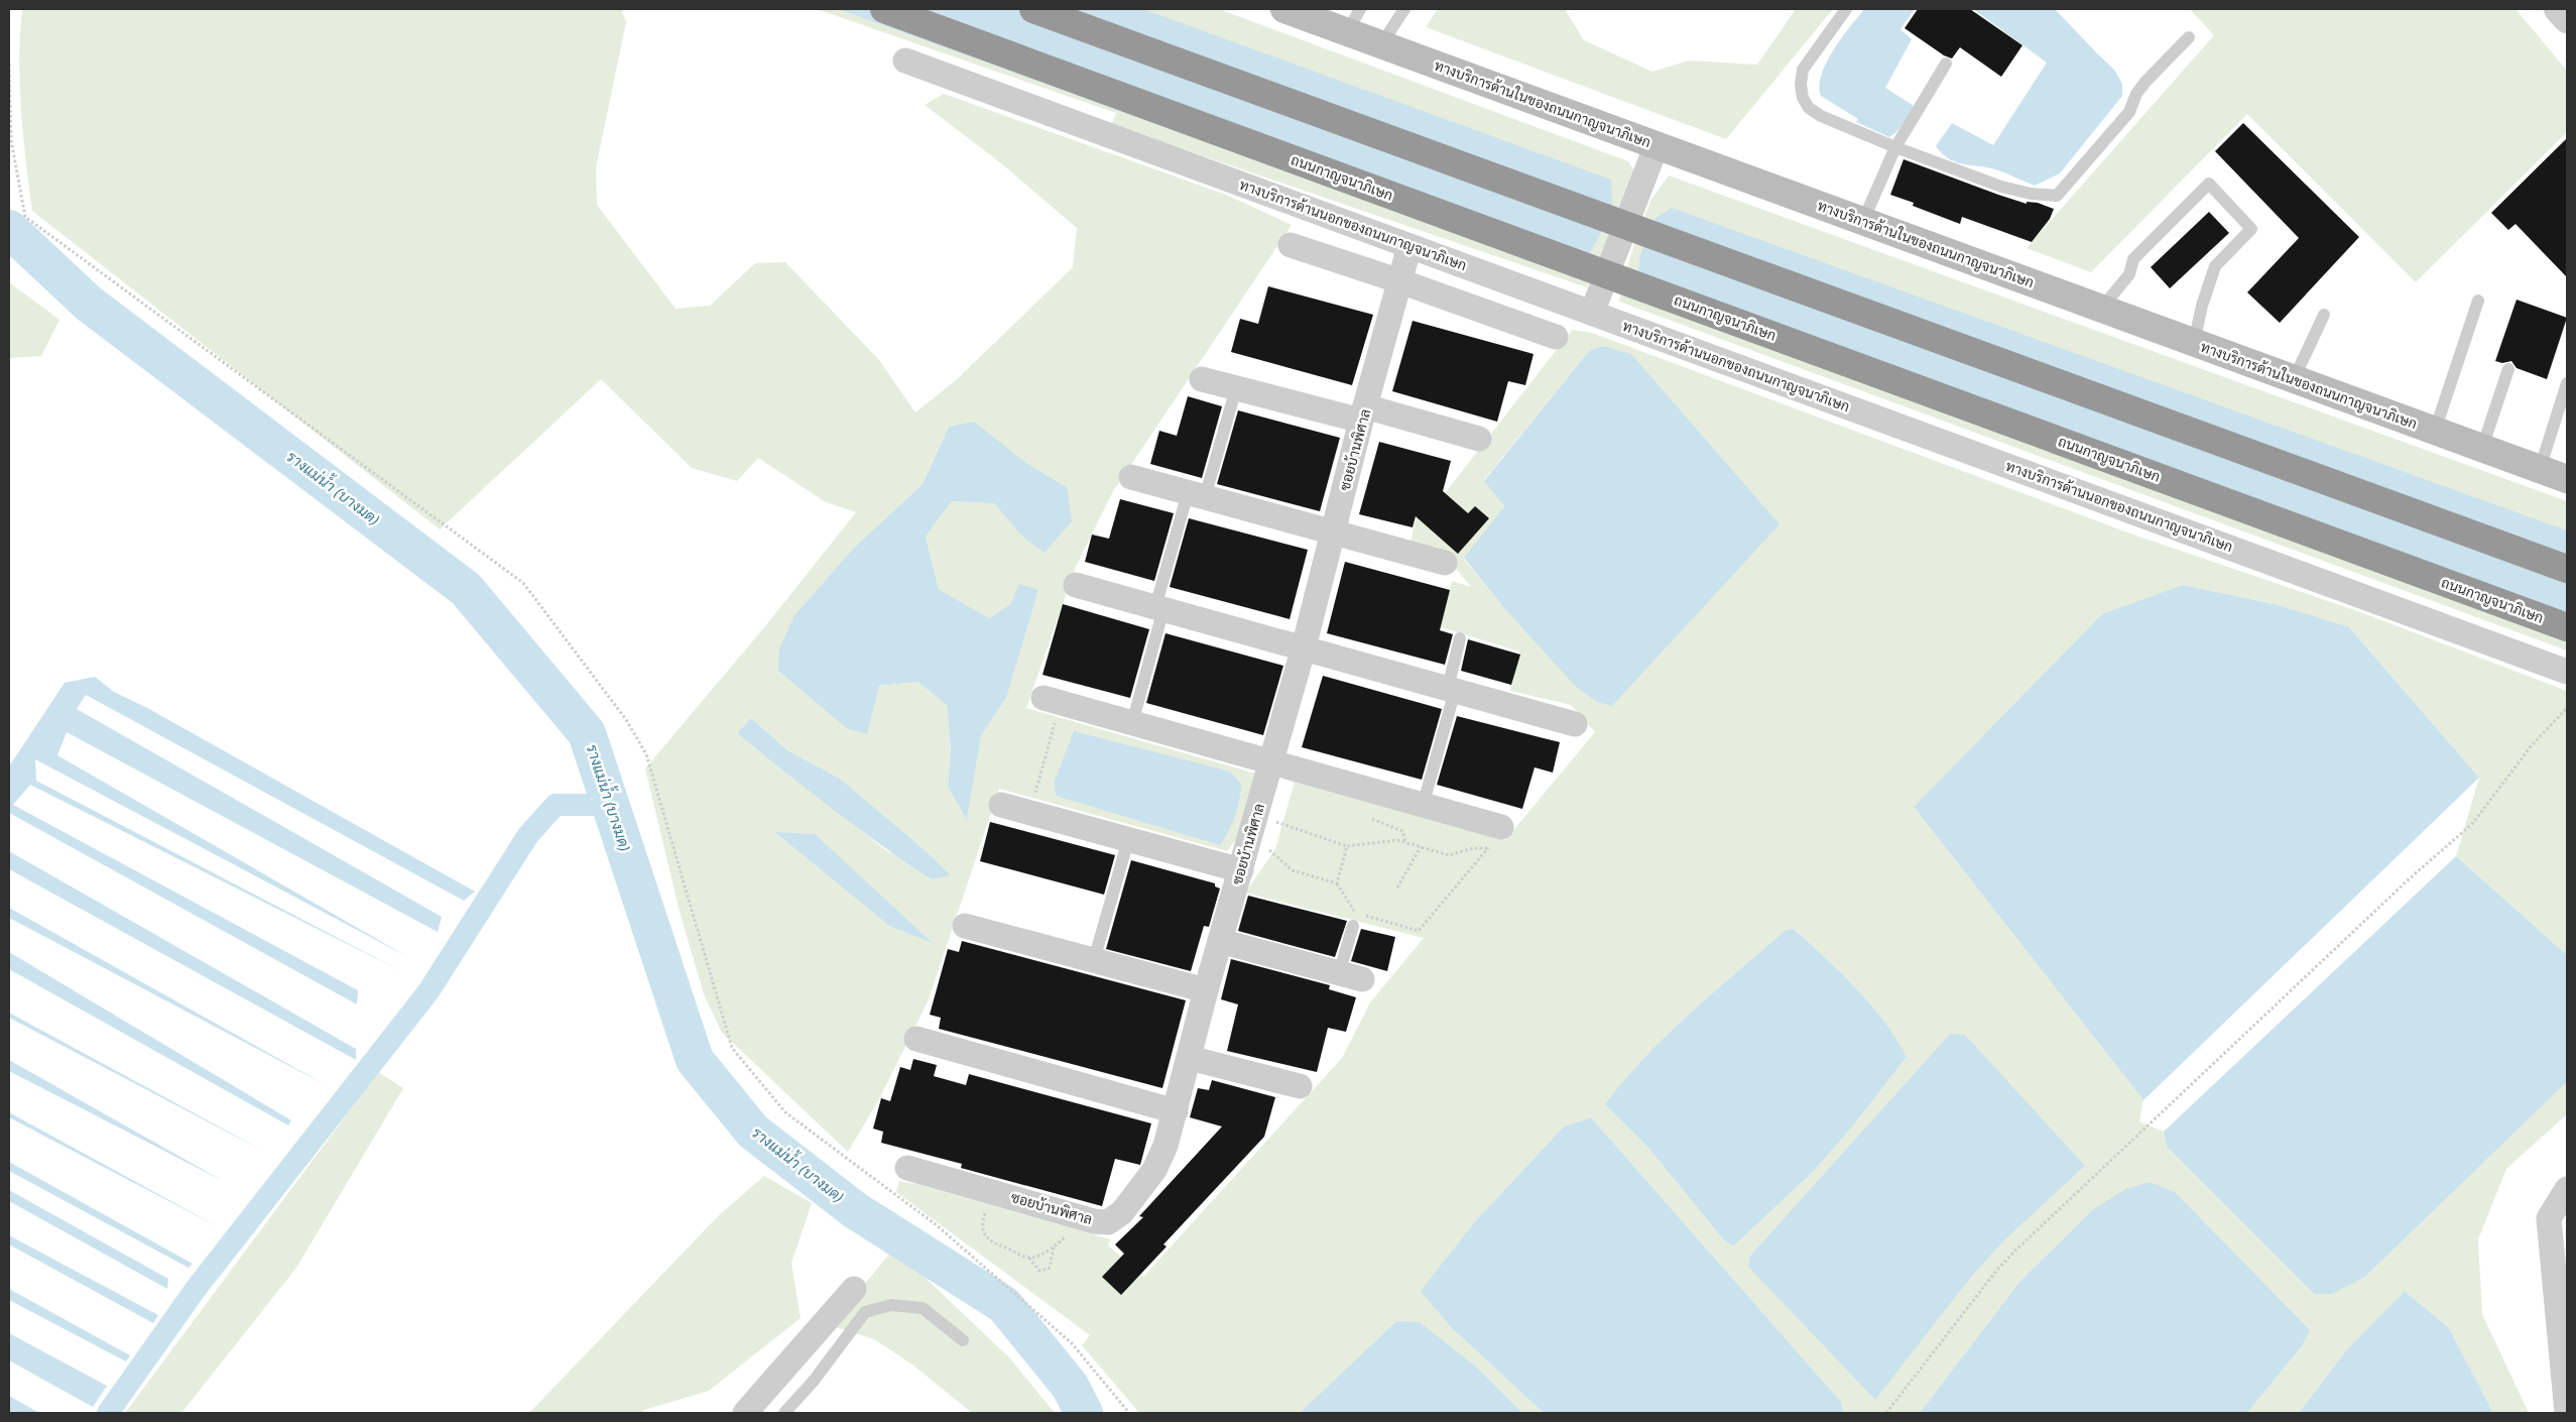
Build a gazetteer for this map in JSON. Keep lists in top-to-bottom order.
{
  "streets": {
    "highway": ["ถนนกาญจนาภิเษก"],
    "main road": ["ทางบริการด้านในของถนนกาญจนาภิเษก"],
    "street": ["ทางบริการด้านนอกของถนนกาญจนาภิเษก", "ซอยบ้านพิศาล"]
  },
  "crossings": [
    ["ทางบริการด้านนอกของถนนกาญจนาภิเษก", "ซอยบ้านพิศาล"]
  ],
  "water": ["รางแม่น้ำ (บางมด)"]
}
